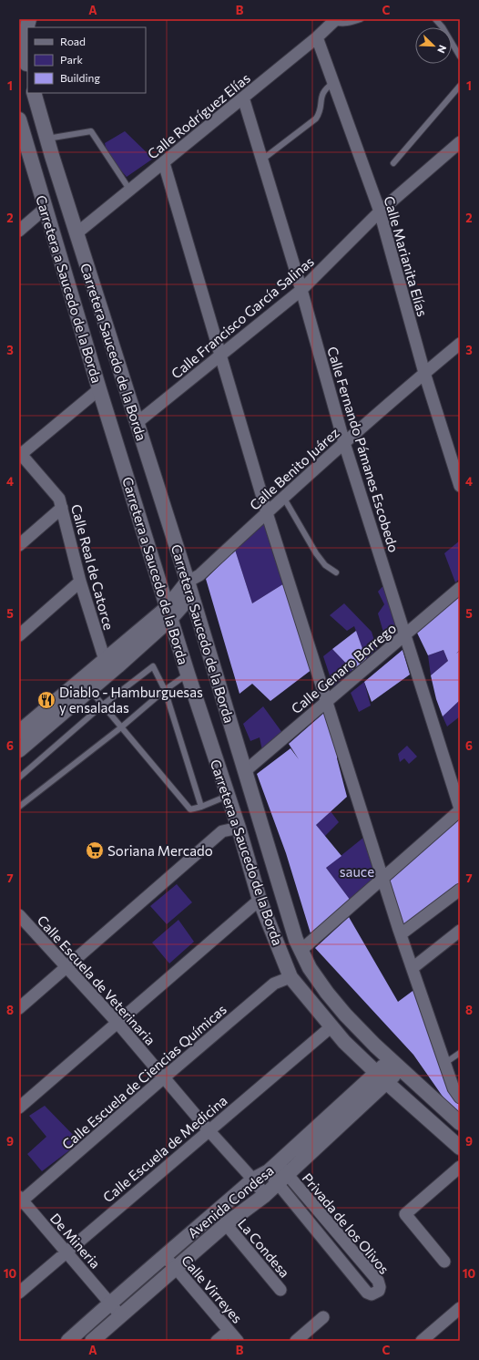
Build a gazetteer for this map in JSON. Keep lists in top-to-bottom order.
{
  "streets": {
    "street": [
      "Calle Rodríguez Elías",
      "Calle Marianita Elías",
      "Carretera a Saucedo de la Borda",
      "Calle Francisco García Salinas",
      "Carretera Saucedo de la Borda",
      "Calle Fernando Pámanes Escobedo",
      "Calle Benito Juárez",
      "Calle Real de Catorce",
      "Calle Genaro Borrego",
      "Calle Escuela de Veterinaria",
      "Calle Escuela de Ciencias Químicas",
      "Calle Escuela de Medicina",
      "Avenida Condesa",
      "Privada de los Olivos",
      "De Mineria",
      "La Condesa",
      "Calle Virreyes"
    ]
  },
  "crossings": [
    ["Calle Rodríguez Elías", "Calle Marianita Elías"],
    ["Calle Rodríguez Elías", "Carretera Saucedo de la Borda"],
    ["Calle Rodríguez Elías", "Calle Fernando Pámanes Escobedo"],
    ["Calle Marianita Elías", "Calle Francisco García Salinas"],
    ["Calle Marianita Elías", "Calle Benito Juárez"],
    ["Carretera a Saucedo de la Borda", "Calle Escuela de Ciencias Químicas"],
    ["Carretera a Saucedo de la Borda", "Calle Escuela de Medicina"],
    ["Carretera a Saucedo de la Borda", "Avenida Condesa"],
    ["Calle Francisco García Salinas", "Carretera Saucedo de la Borda"],
    ["Calle Francisco García Salinas", "Calle Fernando Pámanes Escobedo"],
    ["Carretera Saucedo de la Borda", "Calle Benito Juárez"],
    ["Carretera Saucedo de la Borda", "Calle Genaro Borrego"],
    ["Carretera Saucedo de la Borda", "Avenida Condesa"],
    ["Calle Fernando Pámanes Escobedo", "Calle Benito Juárez"],
    ["Calle Fernando Pámanes Escobedo", "Calle Genaro Borrego"],
    ["Calle Escuela de Veterinaria", "Calle Escuela de Ciencias Químicas"],
    ["Calle Escuela de Veterinaria", "Calle Escuela de Medicina"],
    ["Calle Escuela de Veterinaria", "Avenida Condesa"],
    ["Calle Escuela de Ciencias Químicas", "De Mineria"],
    ["Calle Escuela de Medicina", "De Mineria"],
    ["Avenida Condesa", "Privada de los Olivos"],
    ["Avenida Condesa", "De Mineria"],
    ["Avenida Condesa", "La Condesa"],
    ["Avenida Condesa", "Calle Virreyes"]
  ],
  "parks": ["sauce"],
  "places": {
    "restaurant": ["Diablo - Hamburguesas y ensaladas"],
    "supermarket": ["Soriana Mercado"]
  },
  "legend": ["Road", "Park", "Building"],
  "north": "bottom right",
  "grid": {
    "columns": ["A", "B", "C"],
    "rows": [
      "1",
      "2",
      "3",
      "4",
      "5",
      "6",
      "7",
      "8",
      "9",
      "10"
    ]
  }
}
